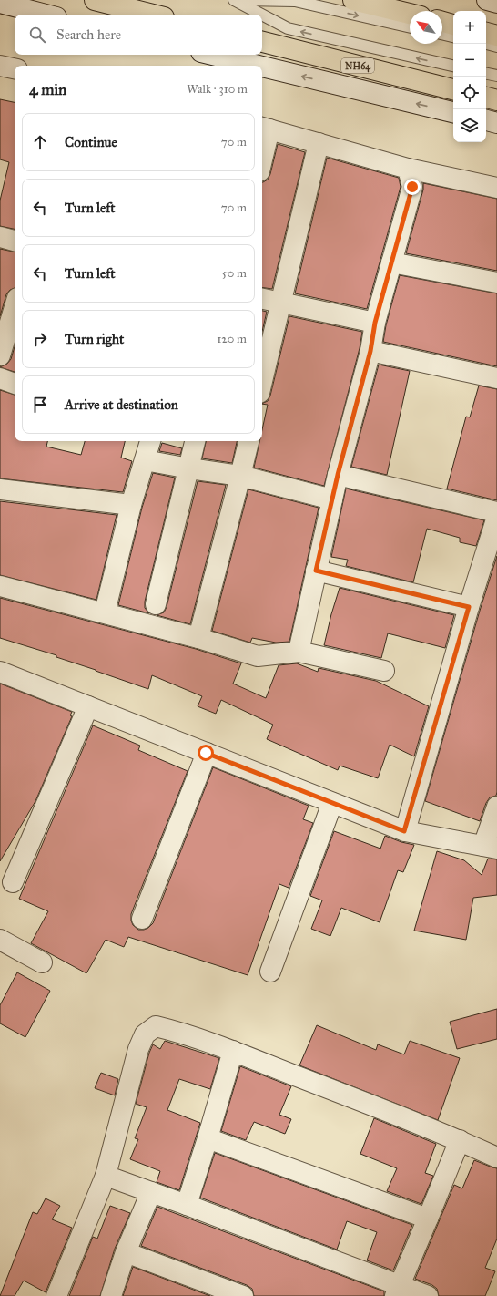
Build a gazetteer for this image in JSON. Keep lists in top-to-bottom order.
{
  "streets": {
    "highway": ["NH64"]
  },
  "north": "top left",
  "page": {
    "map_buttons": ["+", "−"],
    "search": "Search here",
    "heading": ["4 min", "Walk · 310 m"],
    "list": [
      ["Continue", "70 m"],
      ["Turn left", "70 m"],
      ["Turn left", "50 m"],
      ["Turn right", "120 m"],
      "Arrive at destination"
    ]
  }
}
